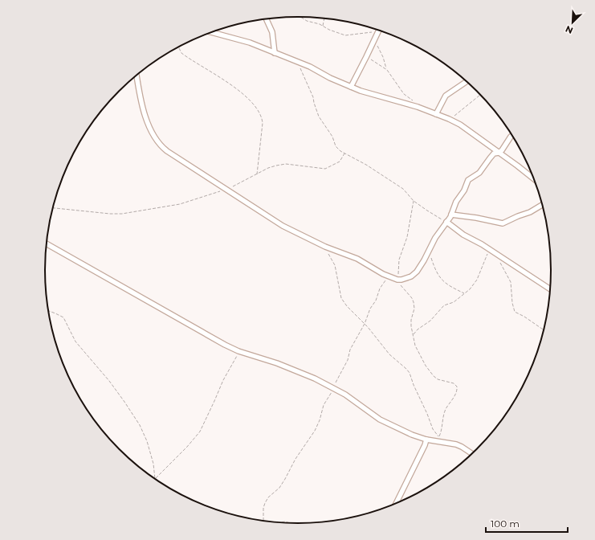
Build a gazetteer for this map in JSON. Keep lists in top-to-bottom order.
{
  "scale_bar": "100 m",
  "north": "bottom left"
}
